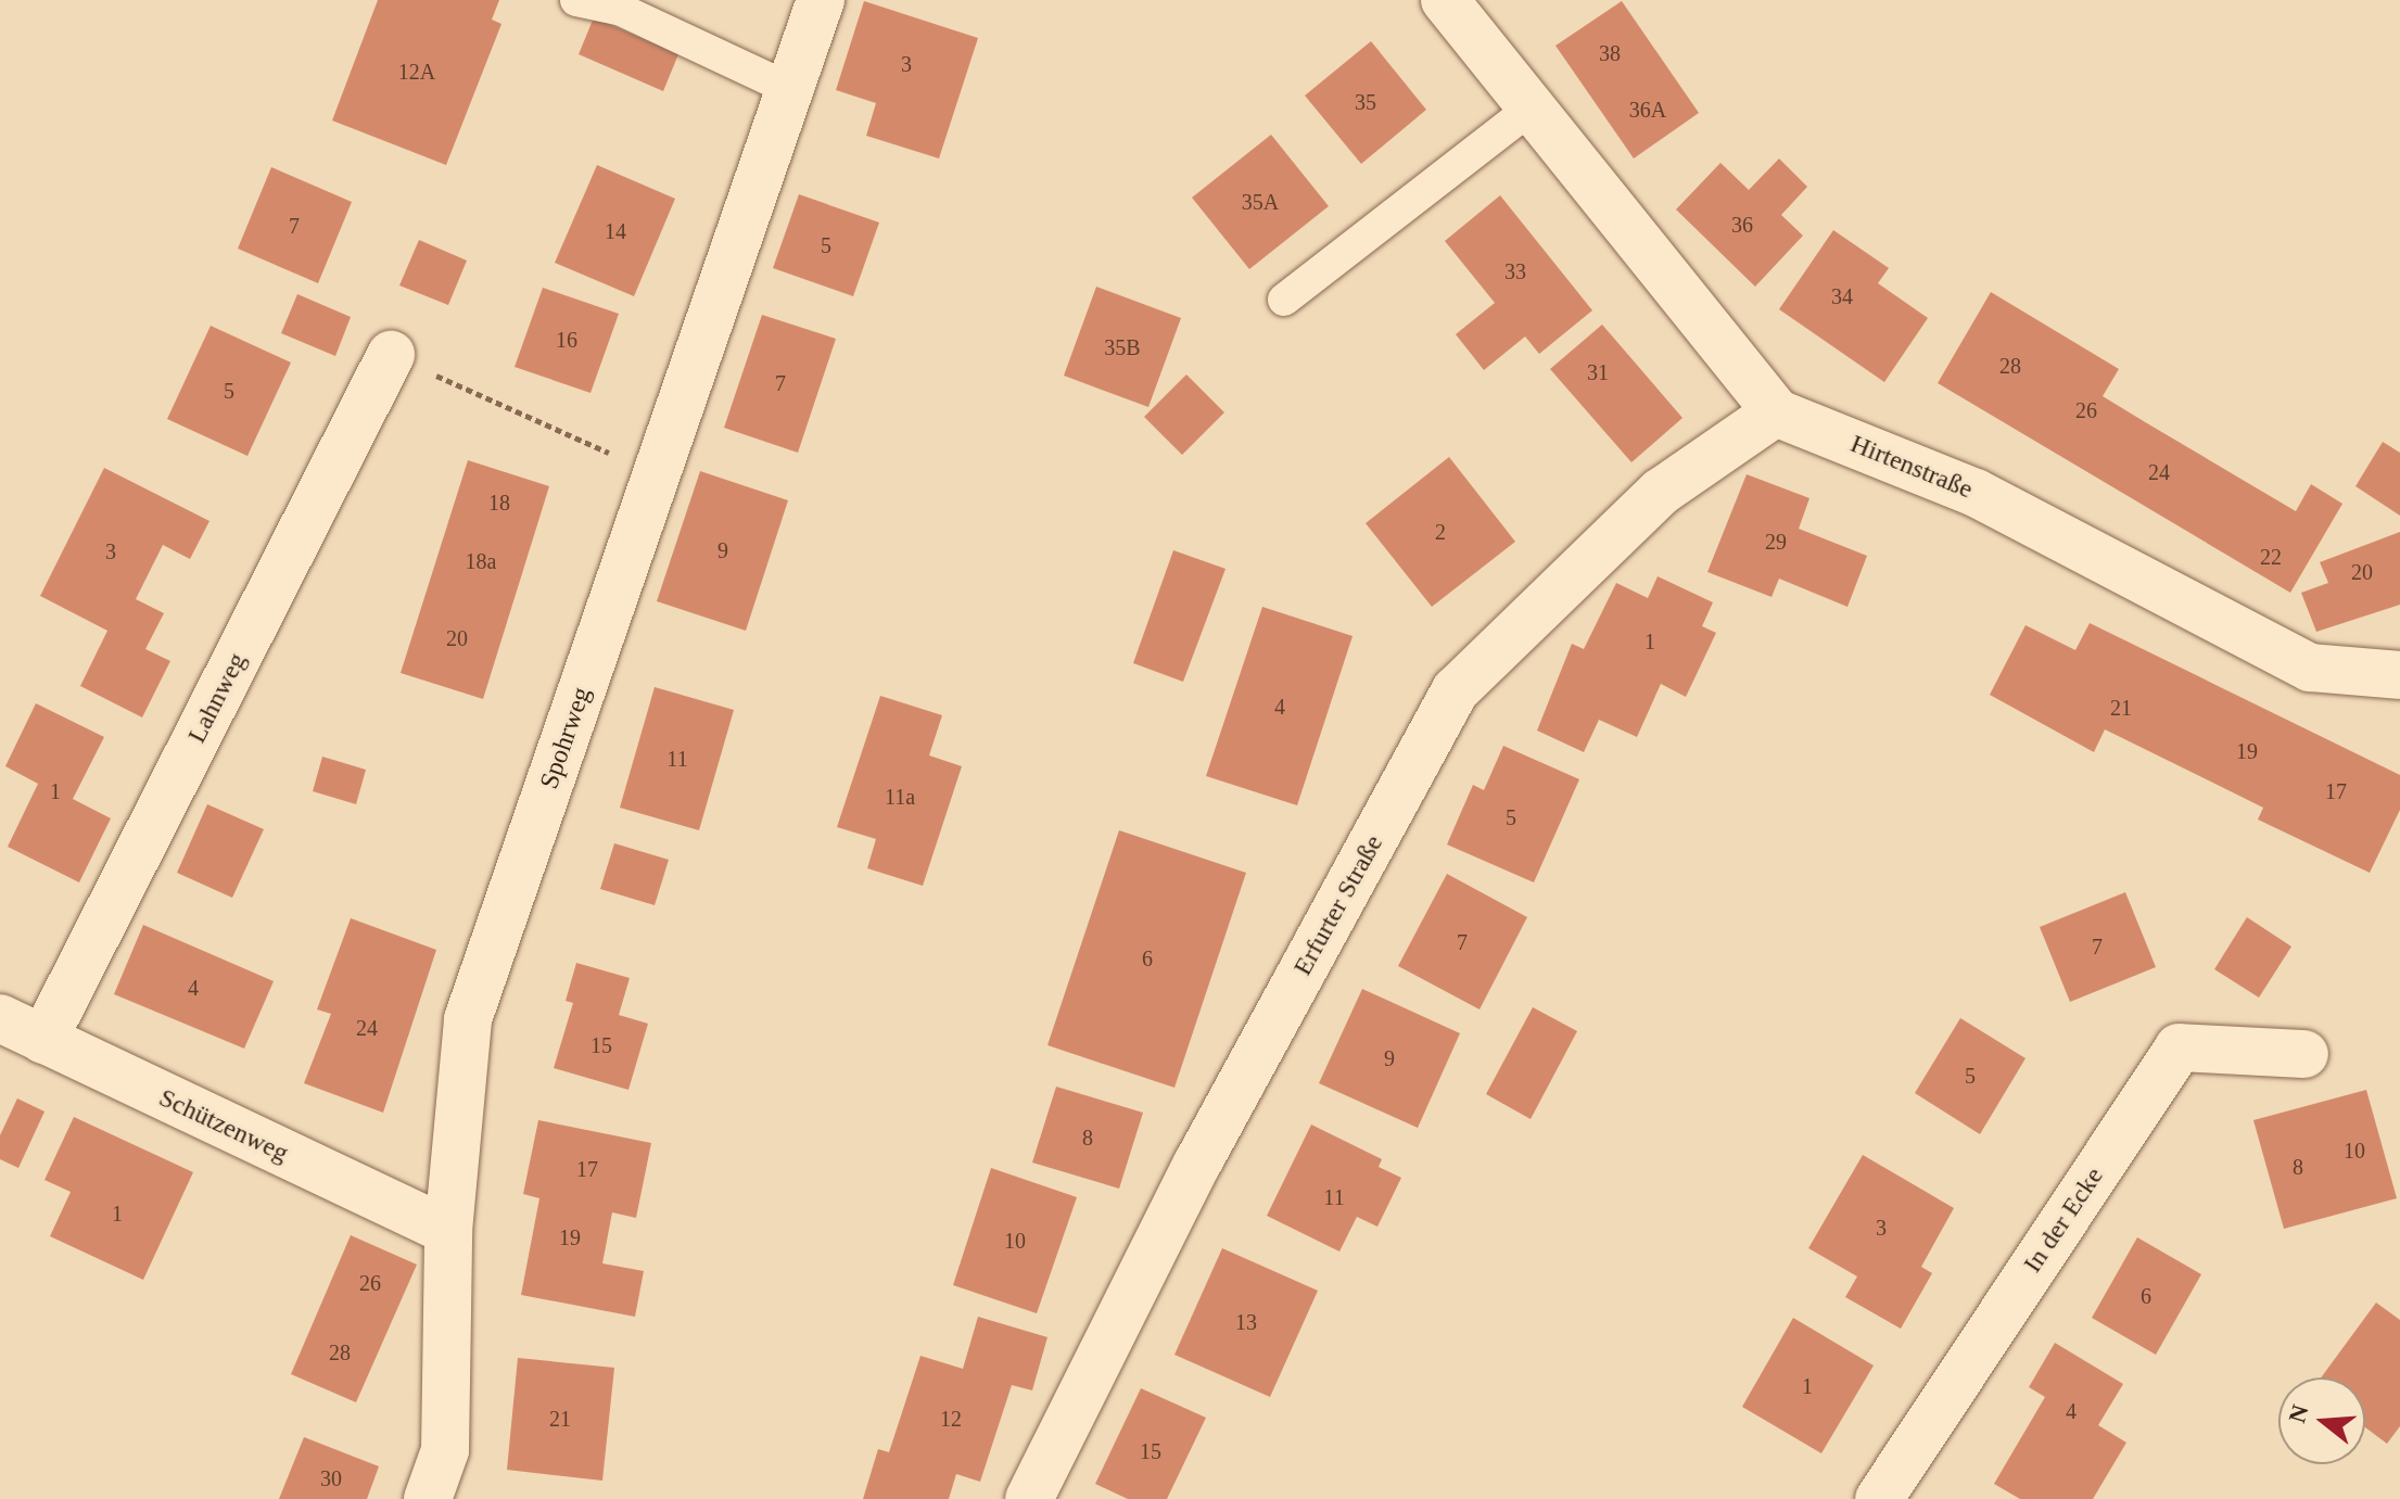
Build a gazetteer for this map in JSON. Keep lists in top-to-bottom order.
{
  "streets": {
    "street": [
      "Hirtenstraße",
      "Lahnweg",
      "Spohrweg",
      "Erfurter Straße",
      "Schützenweg",
      "In der Ecke"
    ]
  },
  "crossings": [
    ["Hirtenstraße", "Erfurter Straße"],
    ["Lahnweg", "Schützenweg"],
    ["Spohrweg", "Schützenweg"]
  ],
  "house_numbers": [
    "38",
    "3",
    "12A",
    "35",
    "36A",
    "35A",
    "36",
    "7",
    "14",
    "5",
    "33",
    "34",
    "16",
    "35B",
    "28",
    "31",
    "7",
    "5",
    "26",
    "24",
    "18",
    "2",
    "29",
    "9",
    "3",
    "22",
    "18a",
    "20",
    "20",
    "1",
    "4",
    "21",
    "19",
    "11",
    "1",
    "17",
    "11a",
    "5",
    "7",
    "7",
    "6",
    "4",
    "24",
    "15",
    "9",
    "5",
    "8",
    "10",
    "8",
    "17",
    "11",
    "1",
    "3",
    "19",
    "10",
    "26",
    "6",
    "13",
    "28",
    "1",
    "4",
    "21",
    "12",
    "15",
    "30"
  ],
  "north": "left"
}
